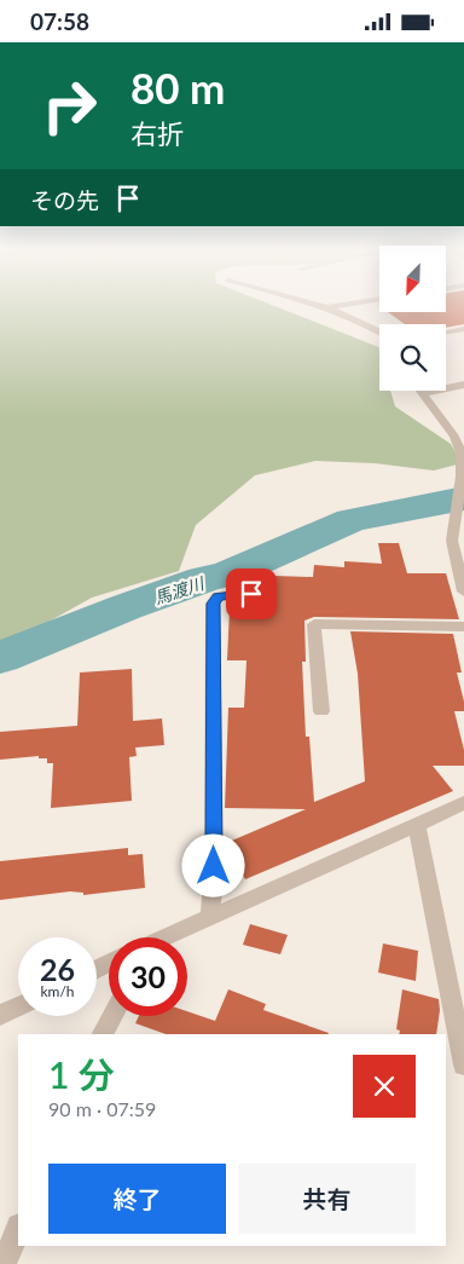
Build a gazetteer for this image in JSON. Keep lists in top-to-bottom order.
{
  "water": ["馬渡川"],
  "north": "bottom left",
  "page": {
    "status": "07:58",
    "turn": ["80 m", "右折"],
    "then": "その先",
    "speed": "26 km/h",
    "limit": "30",
    "heading": ["1 分", "90 m · 07:59"],
    "buttons": ["終了", "共有"]
  }
}
